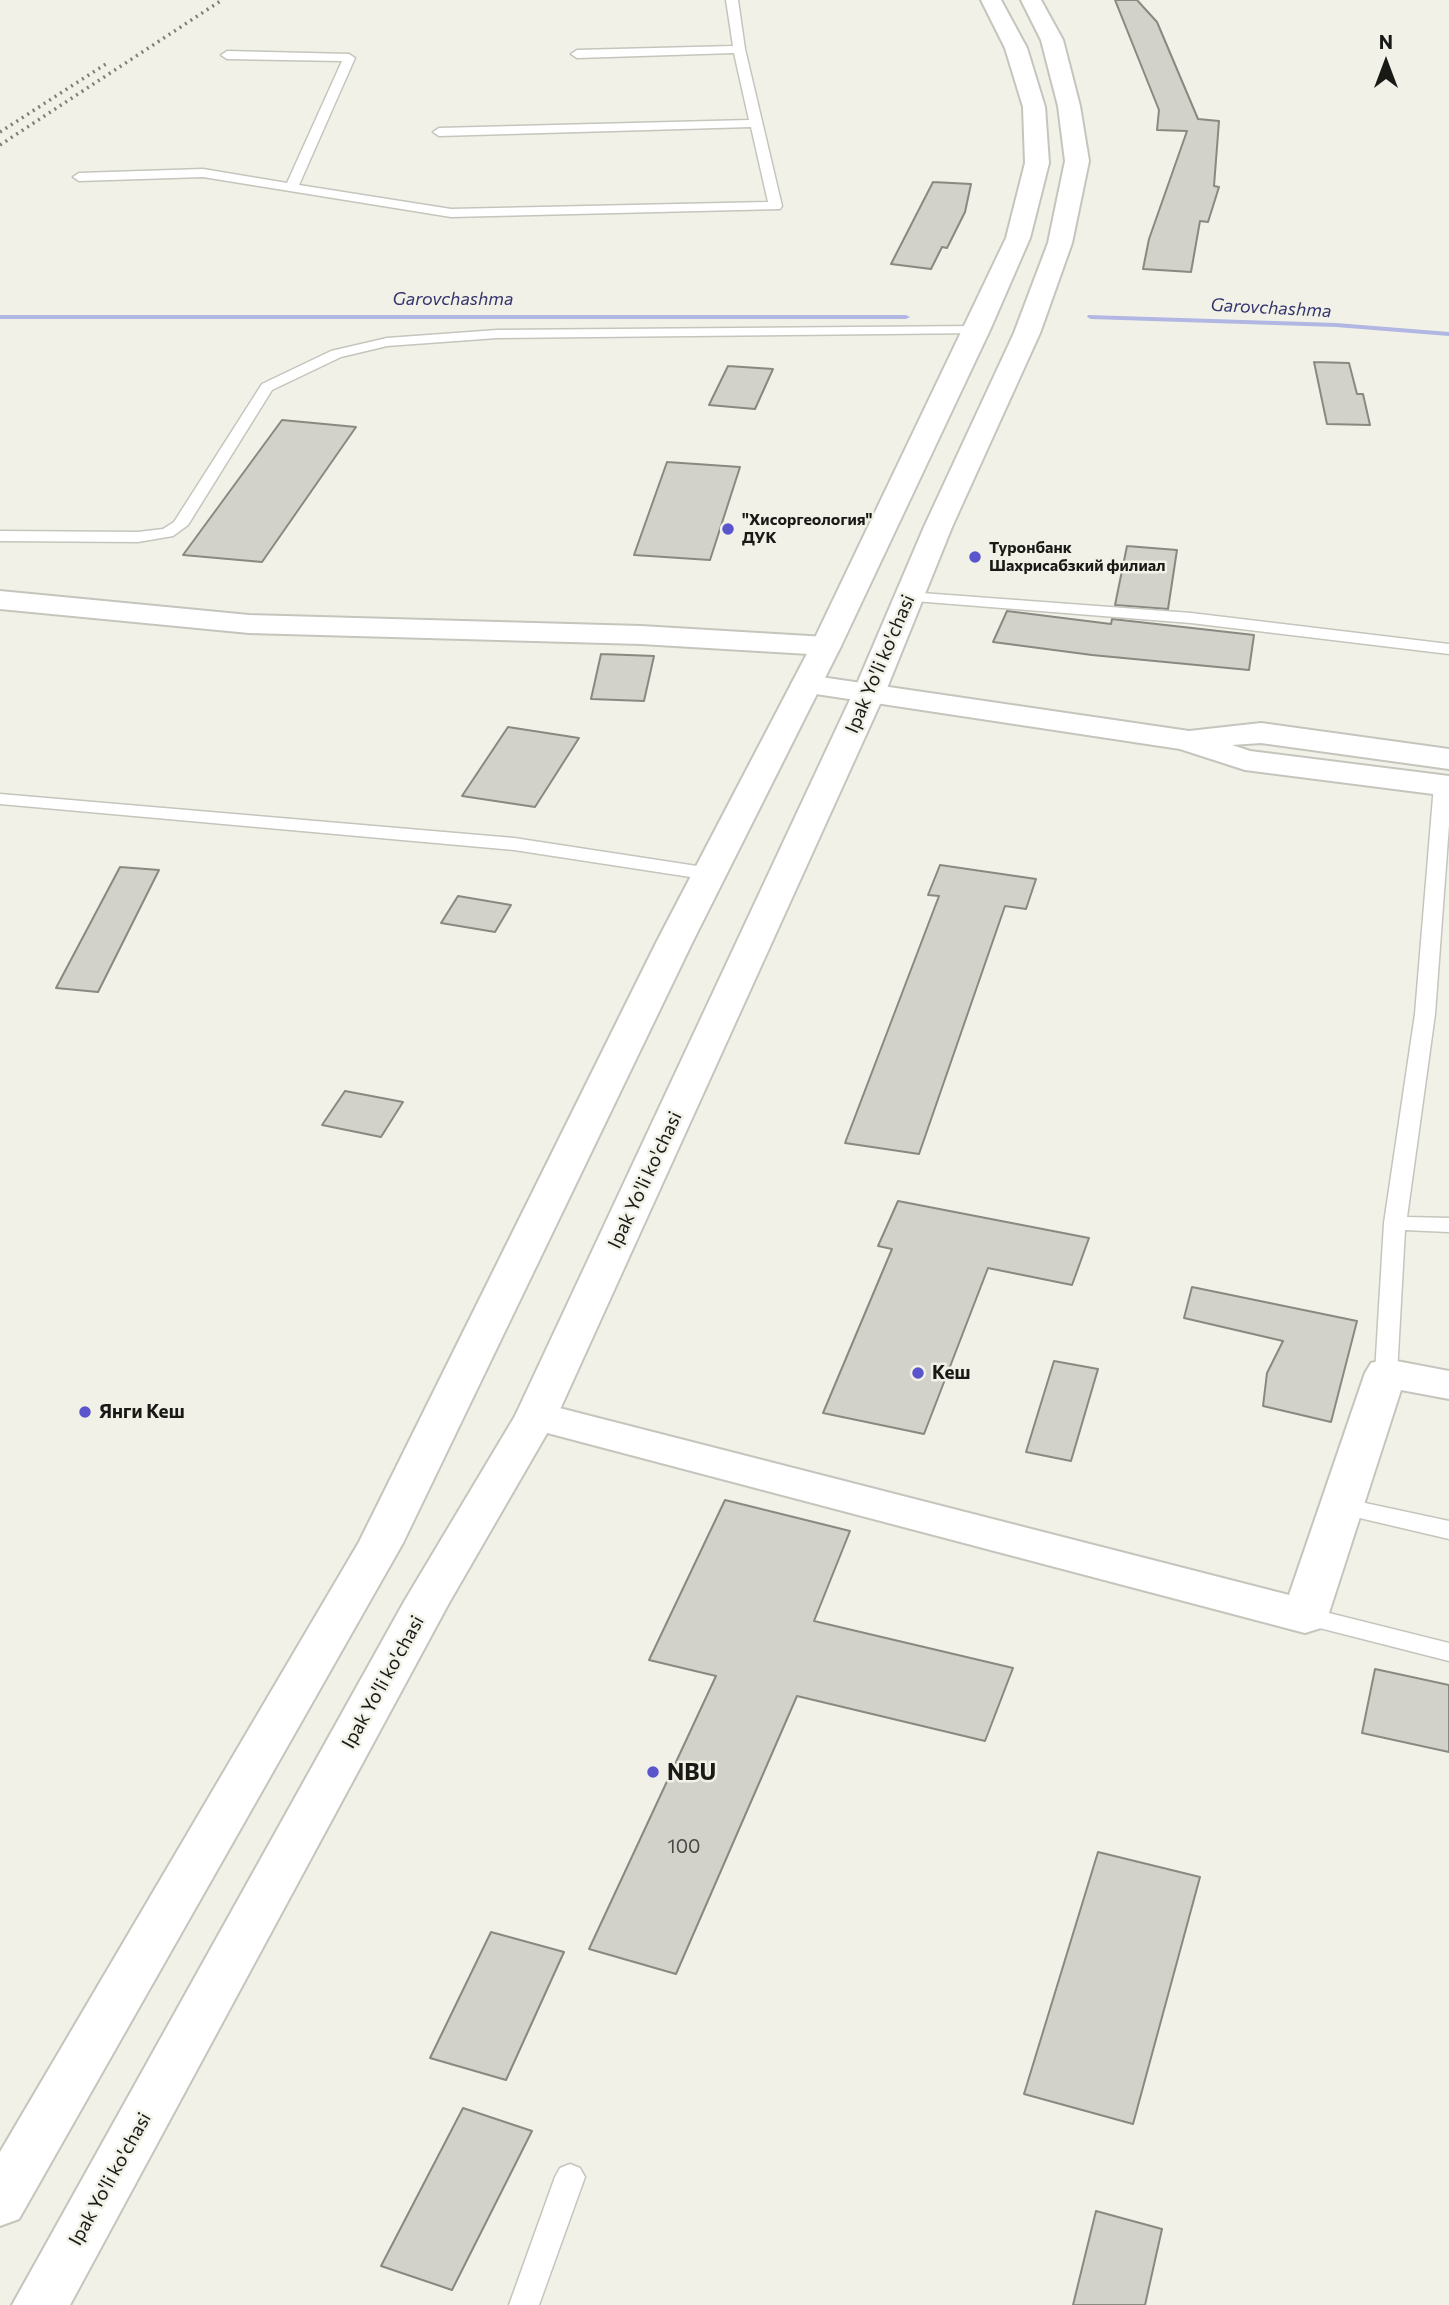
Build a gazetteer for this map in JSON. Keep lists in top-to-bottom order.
{
  "streets": {
    "main road": ["Ipak Yo'li ko'chasi"]
  },
  "water": ["Garovchashma"],
  "places": [
    "\"Хисоргеология\" ДУК",
    "Туронбанк Шахрисабзкий филиал",
    "Кеш",
    "Янги Кеш",
    "NBU"
  ],
  "house_numbers": ["100"],
  "north": "top"
}
